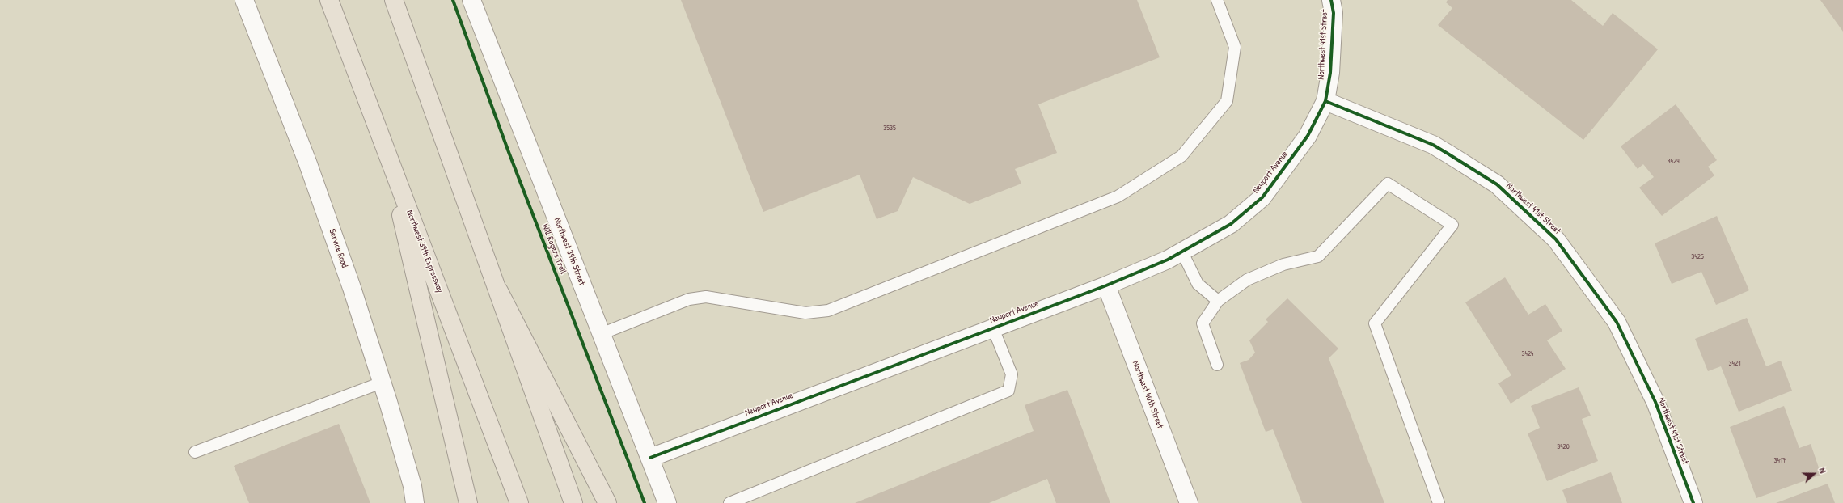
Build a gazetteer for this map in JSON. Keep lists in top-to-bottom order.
{
  "streets": {
    "highway": ["Northwest 39th Expressway"],
    "street": [
      "Northwest 41st Street",
      "Newport Avenue",
      "Service Road",
      "Northwest 39th Street",
      "Northwest 40th Street"
    ],
    "cycle path": ["Will Rogers Trail"]
  },
  "crossings": [
    ["Northwest 41st Street", "Newport Avenue"],
    ["Newport Avenue", "Northwest 39th Street"],
    ["Newport Avenue", "Northwest 40th Street"]
  ],
  "house_numbers": [
    "3535",
    "3429",
    "3425",
    "3424",
    "3421",
    "3420",
    "3417"
  ],
  "north": "right"
}
